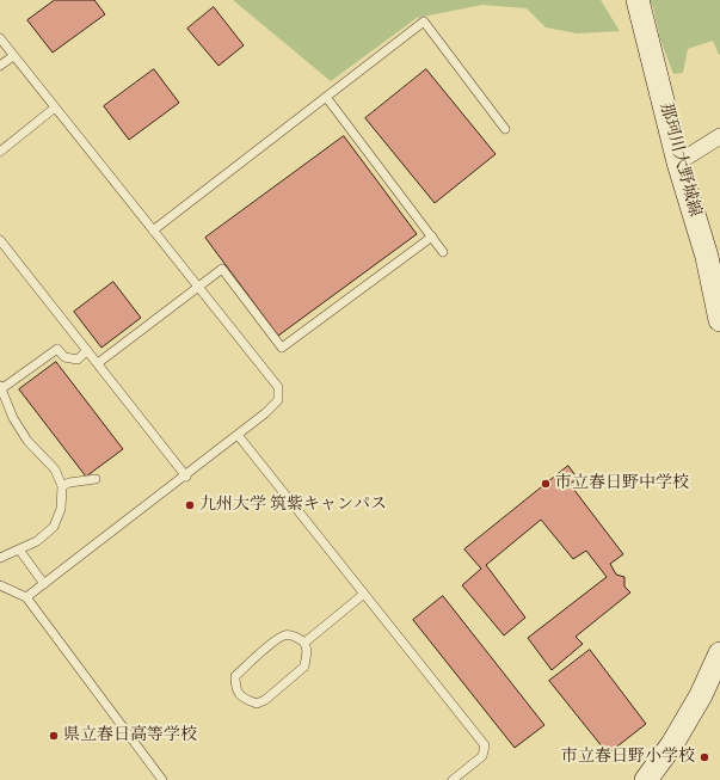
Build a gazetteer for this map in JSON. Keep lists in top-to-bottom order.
{
  "streets": {
    "main road": ["那珂川大野城線"]
  },
  "places": [
    "市立春日野中学校",
    "九州大学 筑紫キャンパス",
    "県立春日高等学校",
    "市立春日野小学校"
  ]
}
